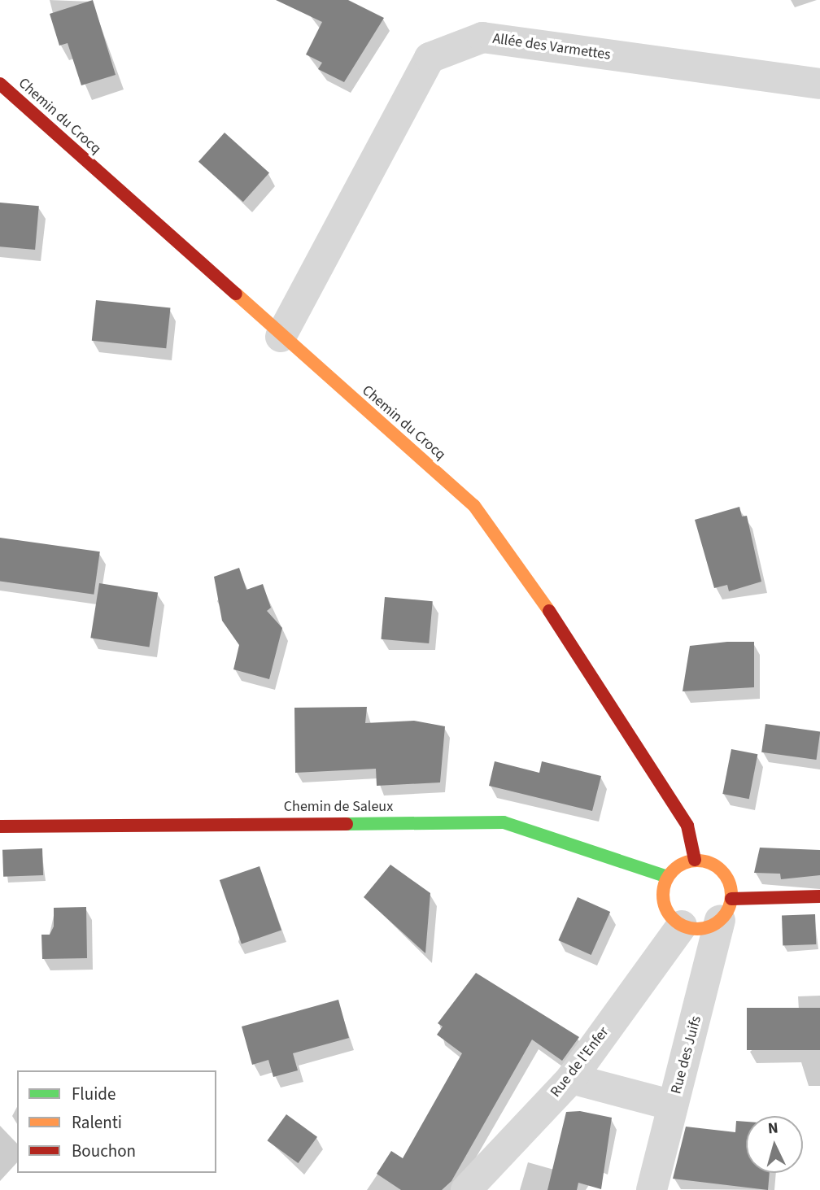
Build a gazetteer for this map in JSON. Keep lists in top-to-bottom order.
{
  "streets": {
    "street": [
      "Allée des Varmettes",
      "Chemin du Crocq",
      "Chemin de Saleux",
      "Rue des Juifs",
      "Rue de l'Enfer"
    ]
  },
  "crossings": [
    ["Allée des Varmettes", "Chemin du Crocq"],
    ["Chemin du Crocq", "Chemin de Saleux"],
    ["Chemin du Crocq", "Rue des Juifs"],
    ["Chemin du Crocq", "Rue de l'Enfer"],
    ["Chemin de Saleux", "Rue des Juifs"],
    ["Chemin de Saleux", "Rue de l'Enfer"],
    ["Rue des Juifs", "Rue de l'Enfer"]
  ],
  "legend": ["Fluide", "Ralenti", "Bouchon"],
  "north": "top"
}
